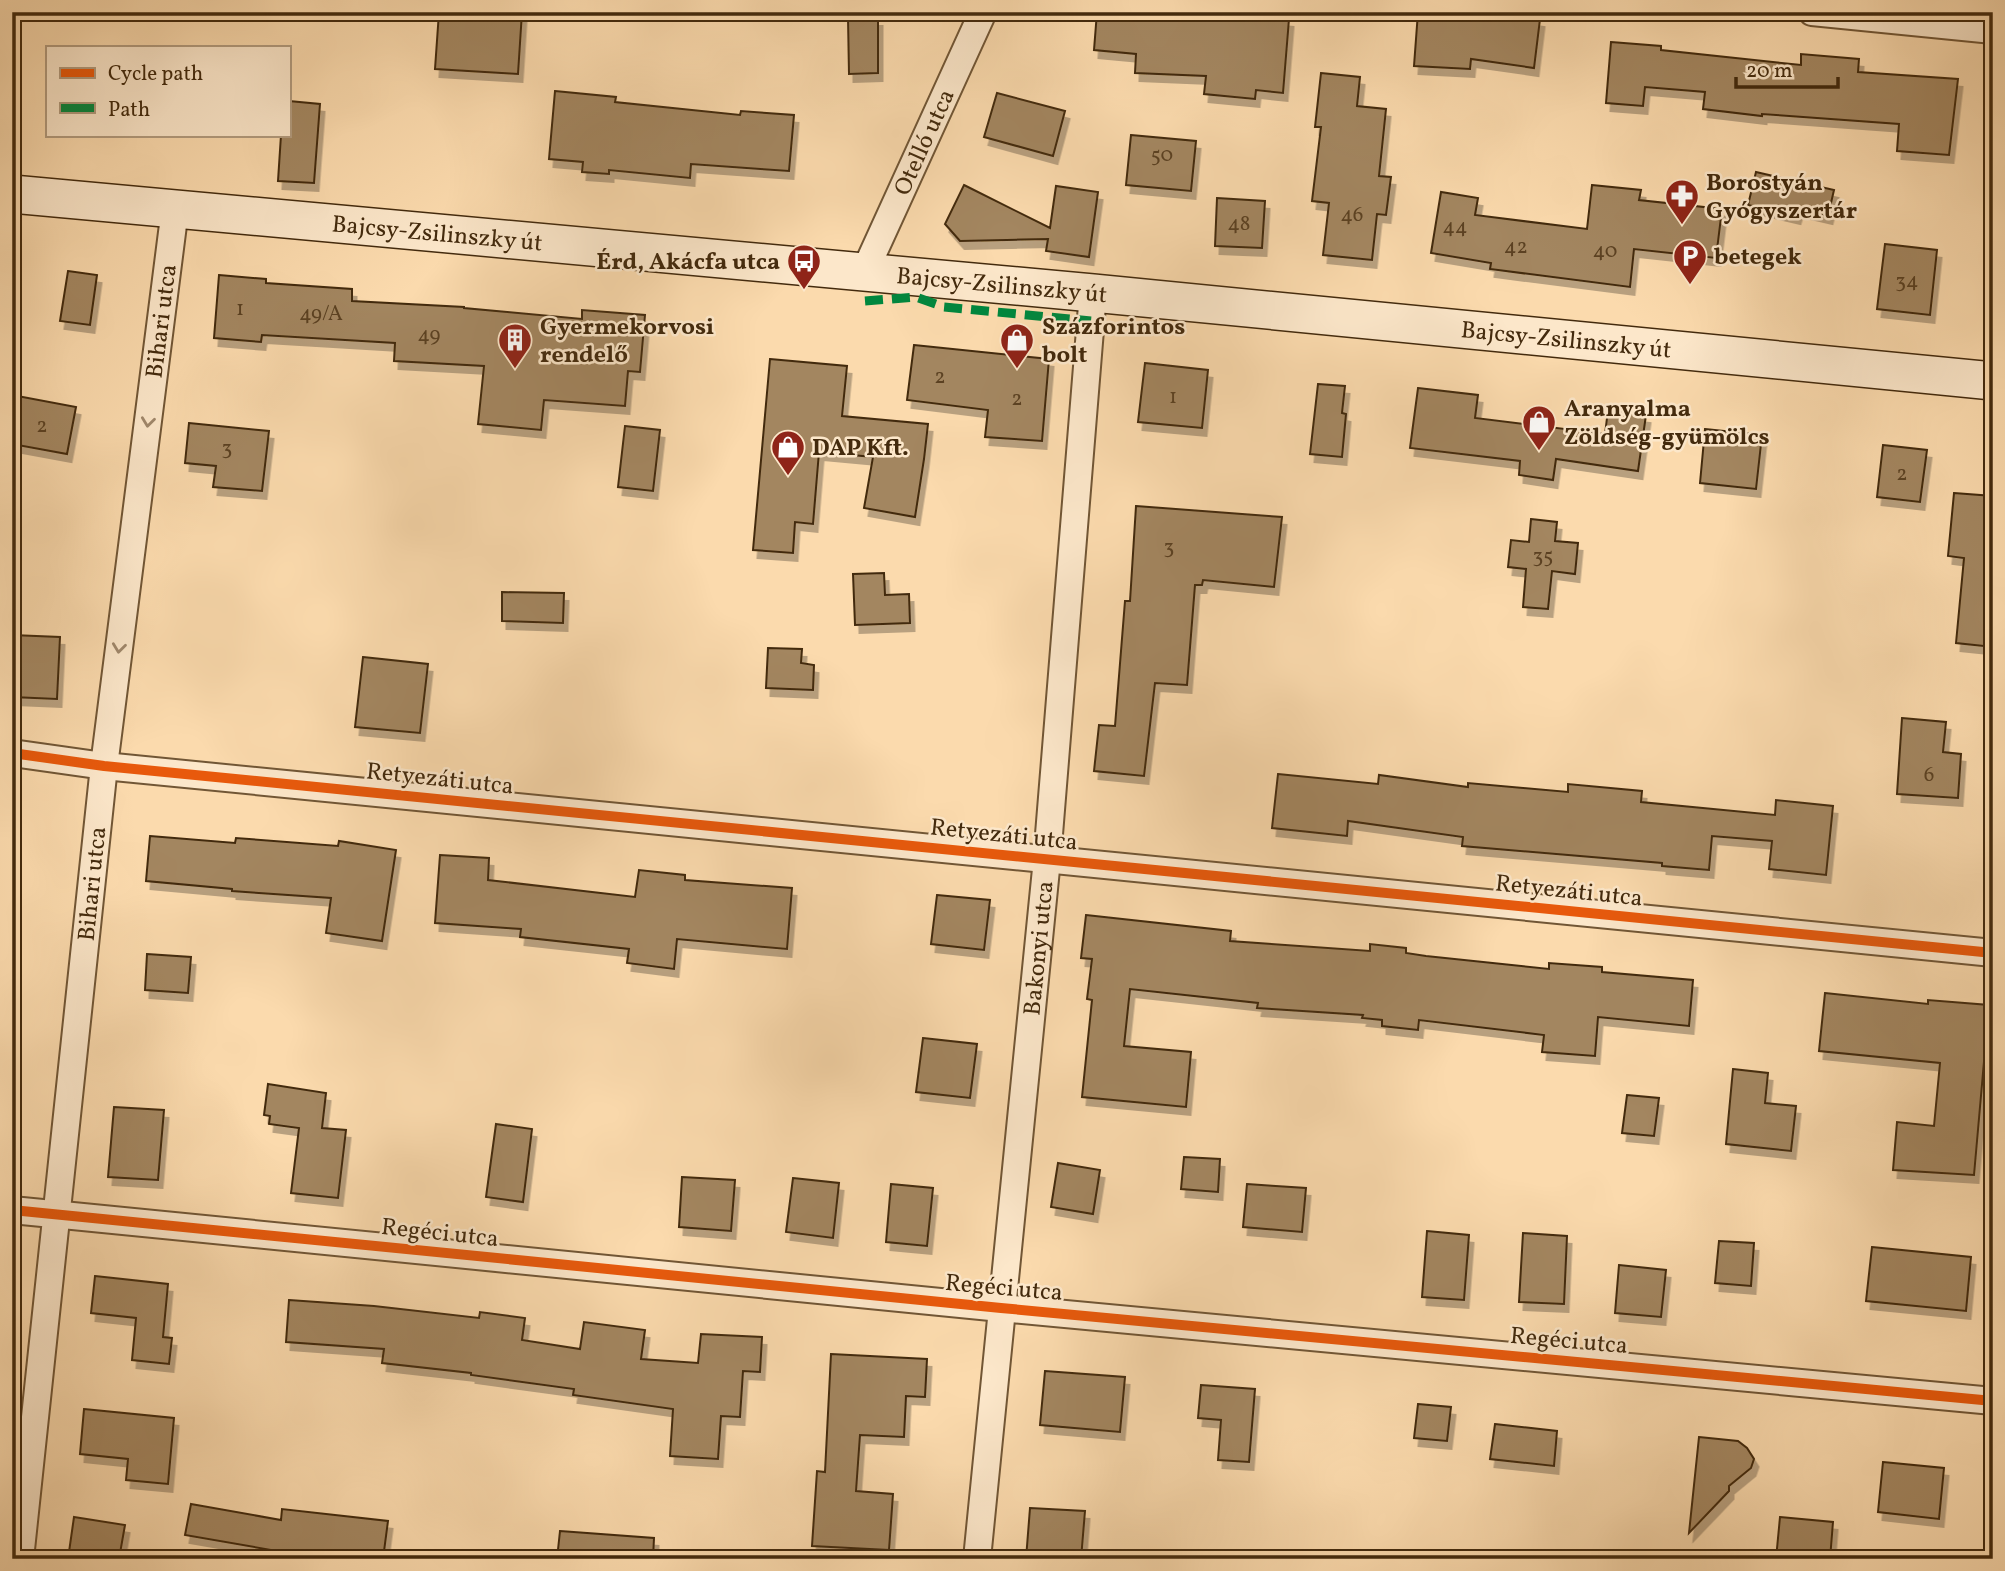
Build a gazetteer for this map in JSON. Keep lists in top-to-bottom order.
{
  "streets": {
    "main road": ["Bajcsy-Zsilinszky út"],
    "street": [
      "Otelló utca",
      "Bihari utca",
      "Retyezáti utca",
      "Bakonyi utca",
      "Regéci utca"
    ]
  },
  "crossings": [
    ["Otelló utca", "Bajcsy-Zsilinszky út"],
    ["Bajcsy-Zsilinszky út", "Bihari utca"],
    ["Bajcsy-Zsilinszky út", "Bakonyi utca"],
    ["Bihari utca", "Retyezáti utca"],
    ["Bihari utca", "Regéci utca"],
    ["Retyezáti utca", "Bakonyi utca"],
    ["Bakonyi utca", "Regéci utca"]
  ],
  "one_way": ["Bihari utca"],
  "places": {
    "pharmacy": ["Borostyán Gyógyszertár"],
    "parking": ["betegek"],
    "bus stop": ["Érd, Akácfa utca"],
    "building": ["Gyermekorvosi rendelő"],
    "shop": ["Százforintos bolt", "Aranyalma Zöldség-gyümölcs", "DAP Kft."]
  },
  "house_numbers": [
    "50",
    "46",
    "48",
    "44",
    "42",
    "40",
    "34",
    "1",
    "49/A",
    "49",
    "2",
    "1",
    "2",
    "2",
    "3",
    "2",
    "3",
    "35",
    "6"
  ],
  "legend": ["Cycle path", "Path"],
  "scale_bar": "20 m"
}
